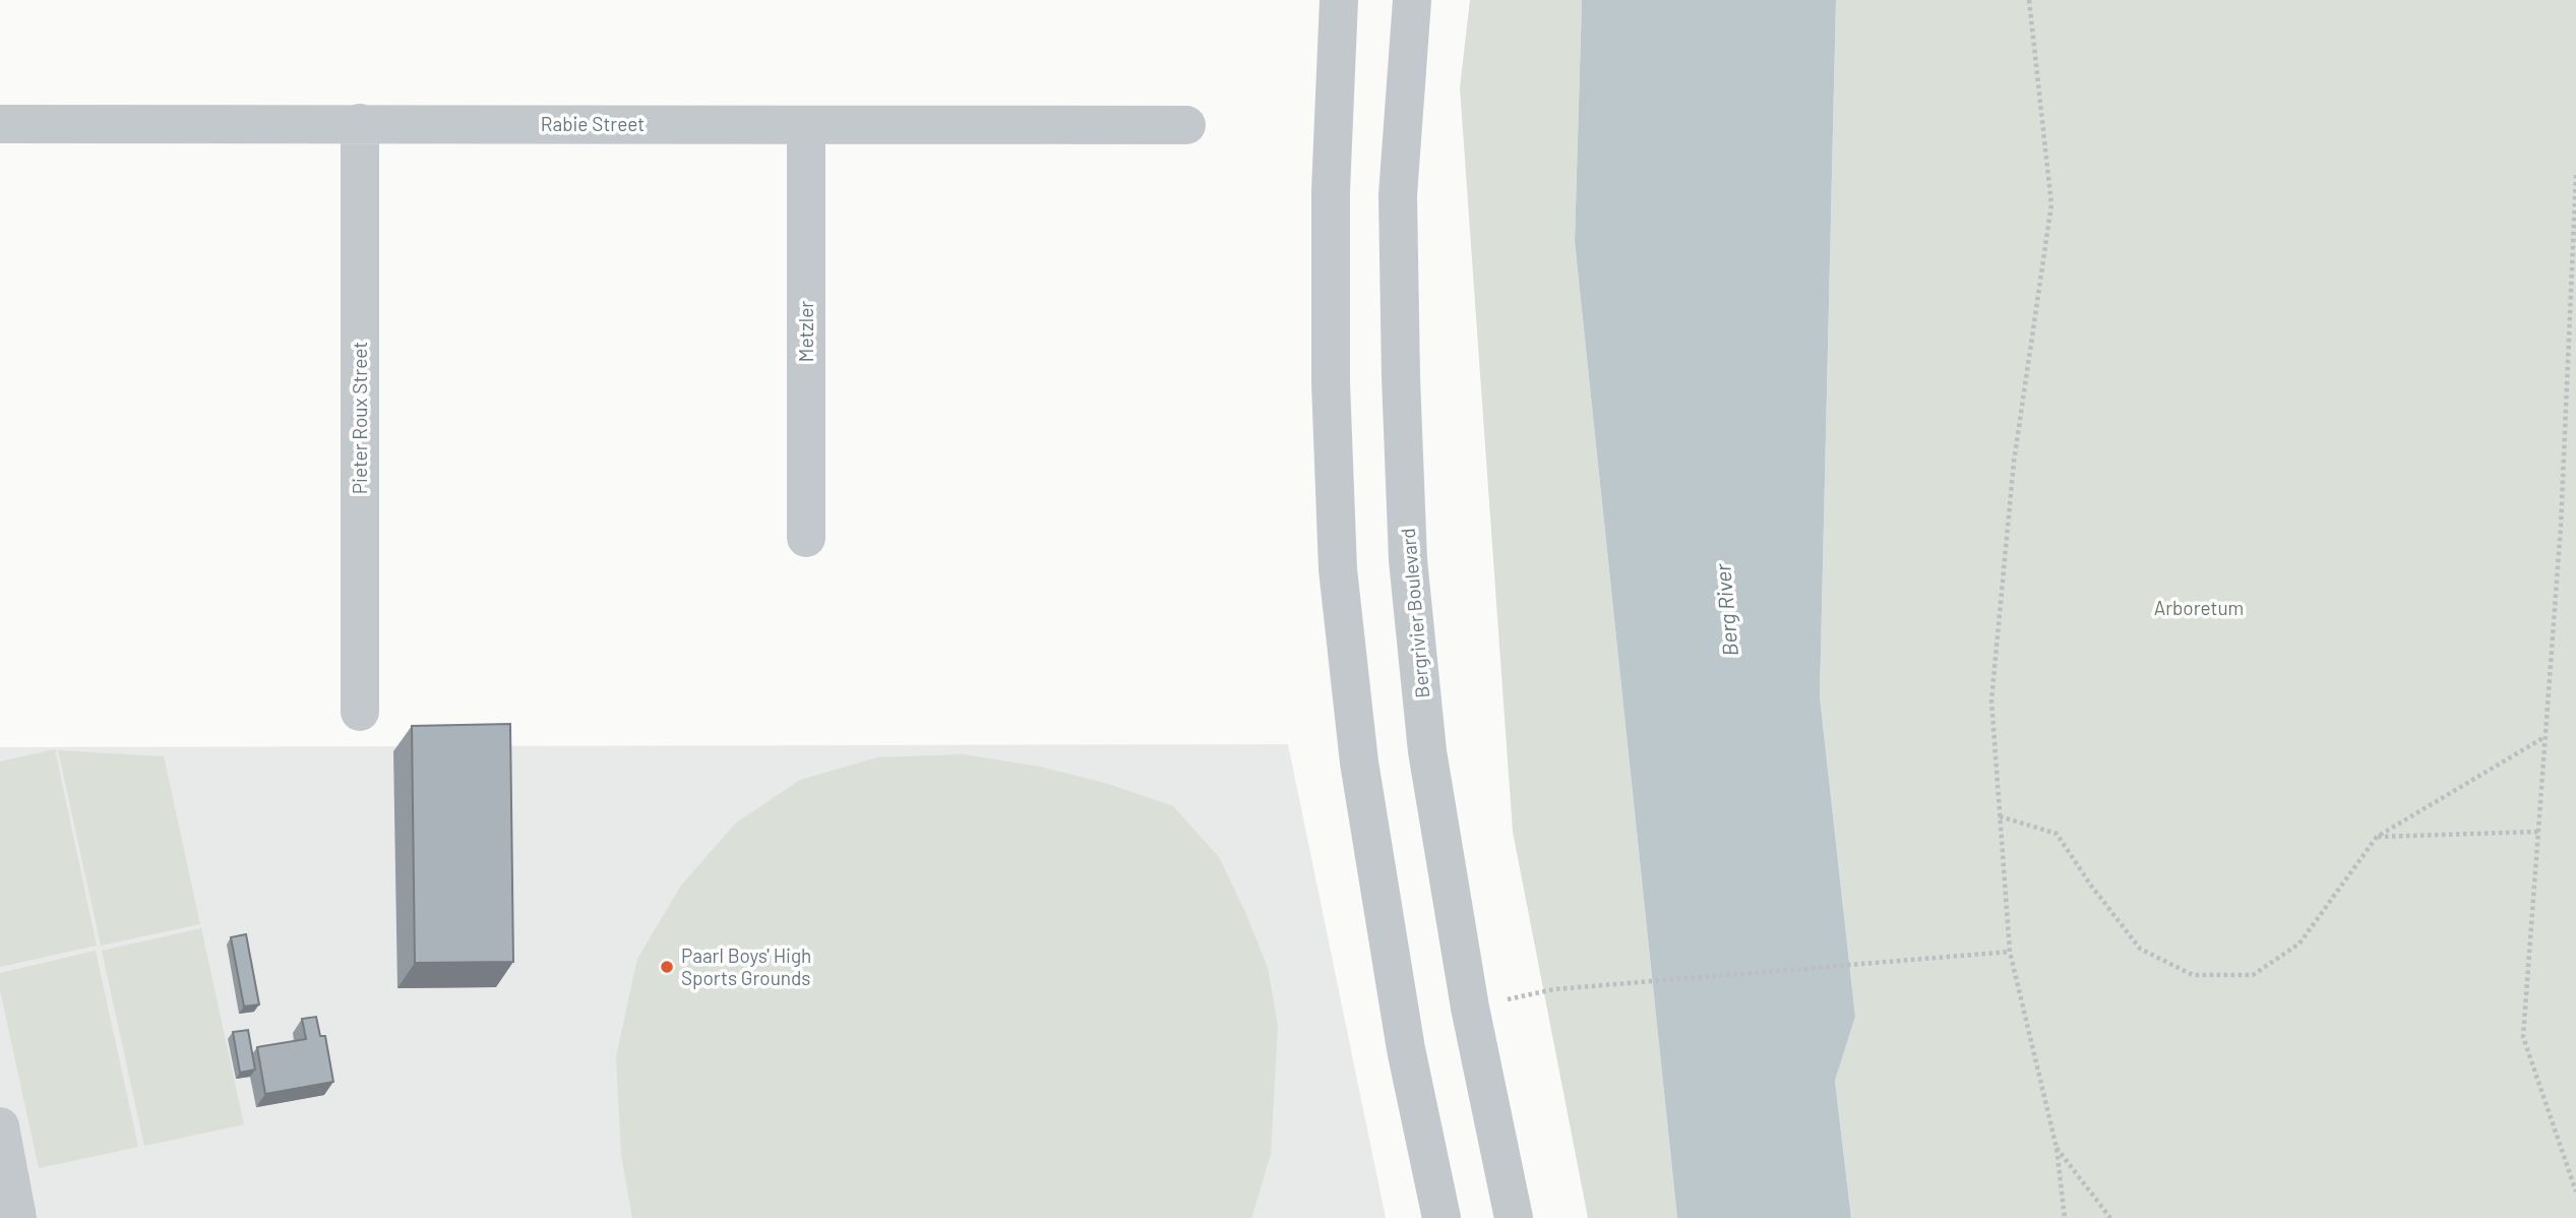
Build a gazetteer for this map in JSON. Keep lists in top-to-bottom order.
{
  "streets": {
    "street": [
      "Rabie Street",
      "Metzler",
      "Pieter Roux Street",
      "Bergrivier Boulevard"
    ]
  },
  "crossings": [
    ["Rabie Street", "Metzler"],
    ["Rabie Street", "Pieter Roux Street"]
  ],
  "water": ["Berg River"],
  "parks": ["Arboretum"],
  "places": ["Paarl Boys' High Sports Grounds"]
}
